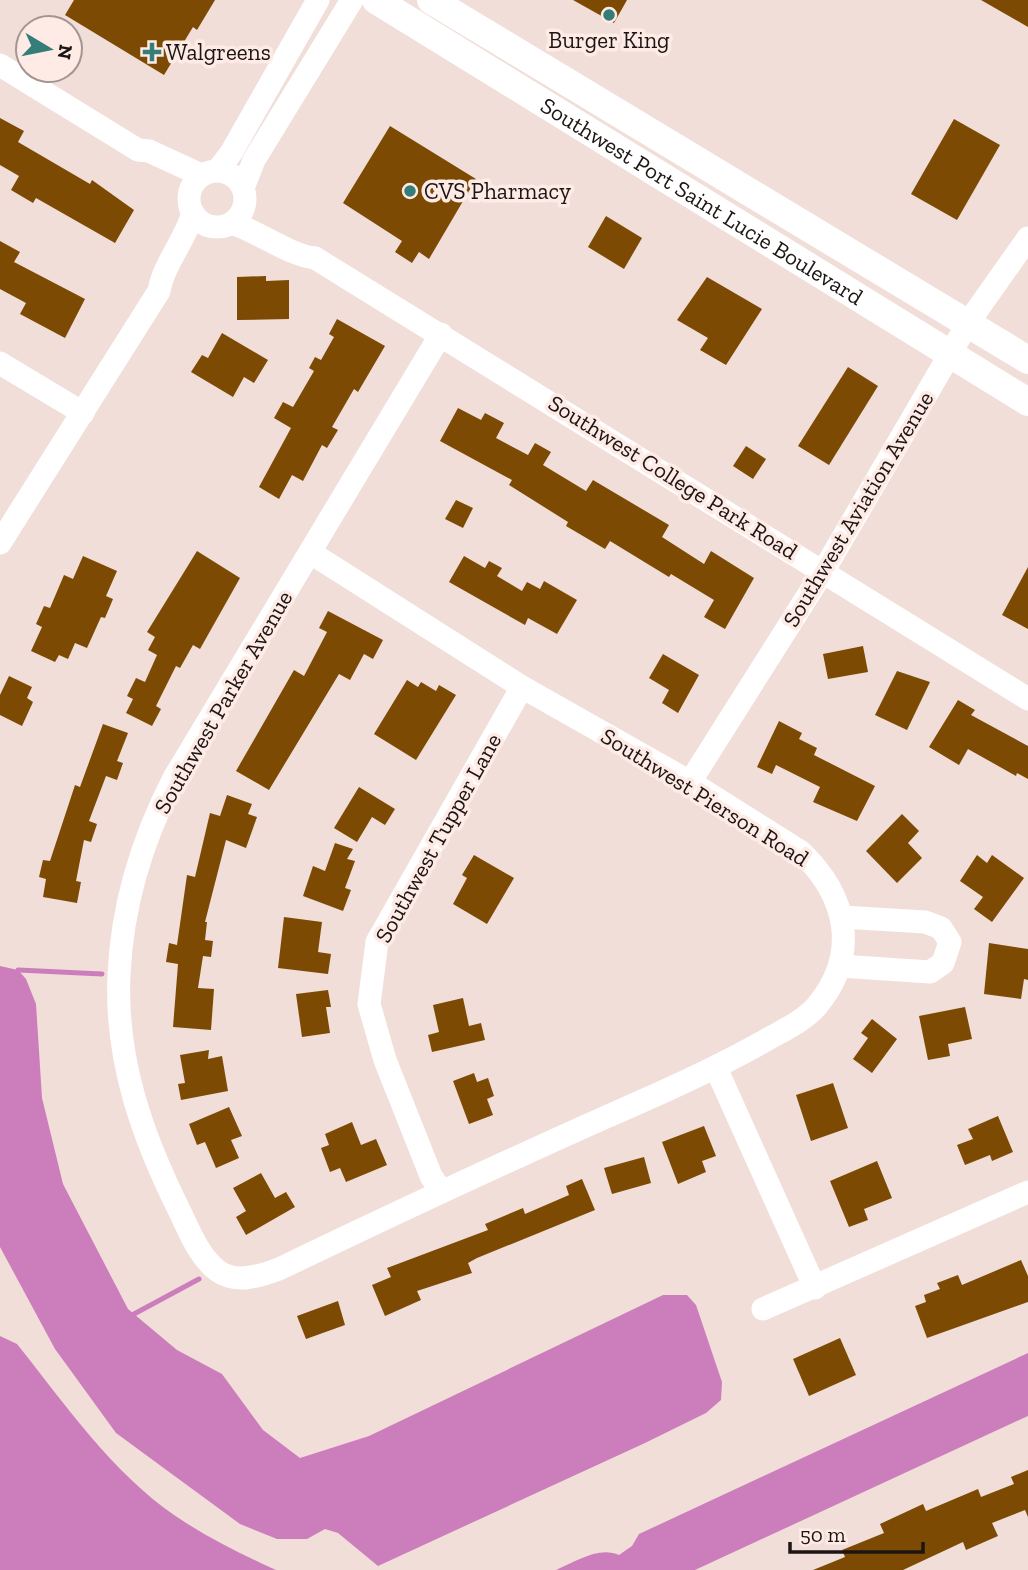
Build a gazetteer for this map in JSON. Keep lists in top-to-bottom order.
{
  "streets": {
    "main road": ["Southwest Port Saint Lucie Boulevard"],
    "street": [
      "Southwest College Park Road",
      "Southwest Aviation Avenue",
      "Southwest Parker Avenue",
      "Southwest Pierson Road",
      "Southwest Tupper Lane"
    ]
  },
  "crossings": [
    ["Southwest Port Saint Lucie Boulevard", "Southwest Aviation Avenue"],
    ["Southwest College Park Road", "Southwest Aviation Avenue"],
    ["Southwest College Park Road", "Southwest Parker Avenue"],
    ["Southwest Aviation Avenue", "Southwest Pierson Road"],
    ["Southwest Parker Avenue", "Southwest Pierson Road"],
    ["Southwest Pierson Road", "Southwest Tupper Lane"]
  ],
  "places": {
    "other": ["Burger King", "CVS Pharmacy"],
    "health": ["Walgreens"]
  },
  "scale_bar": "50 m",
  "north": "right"
}
